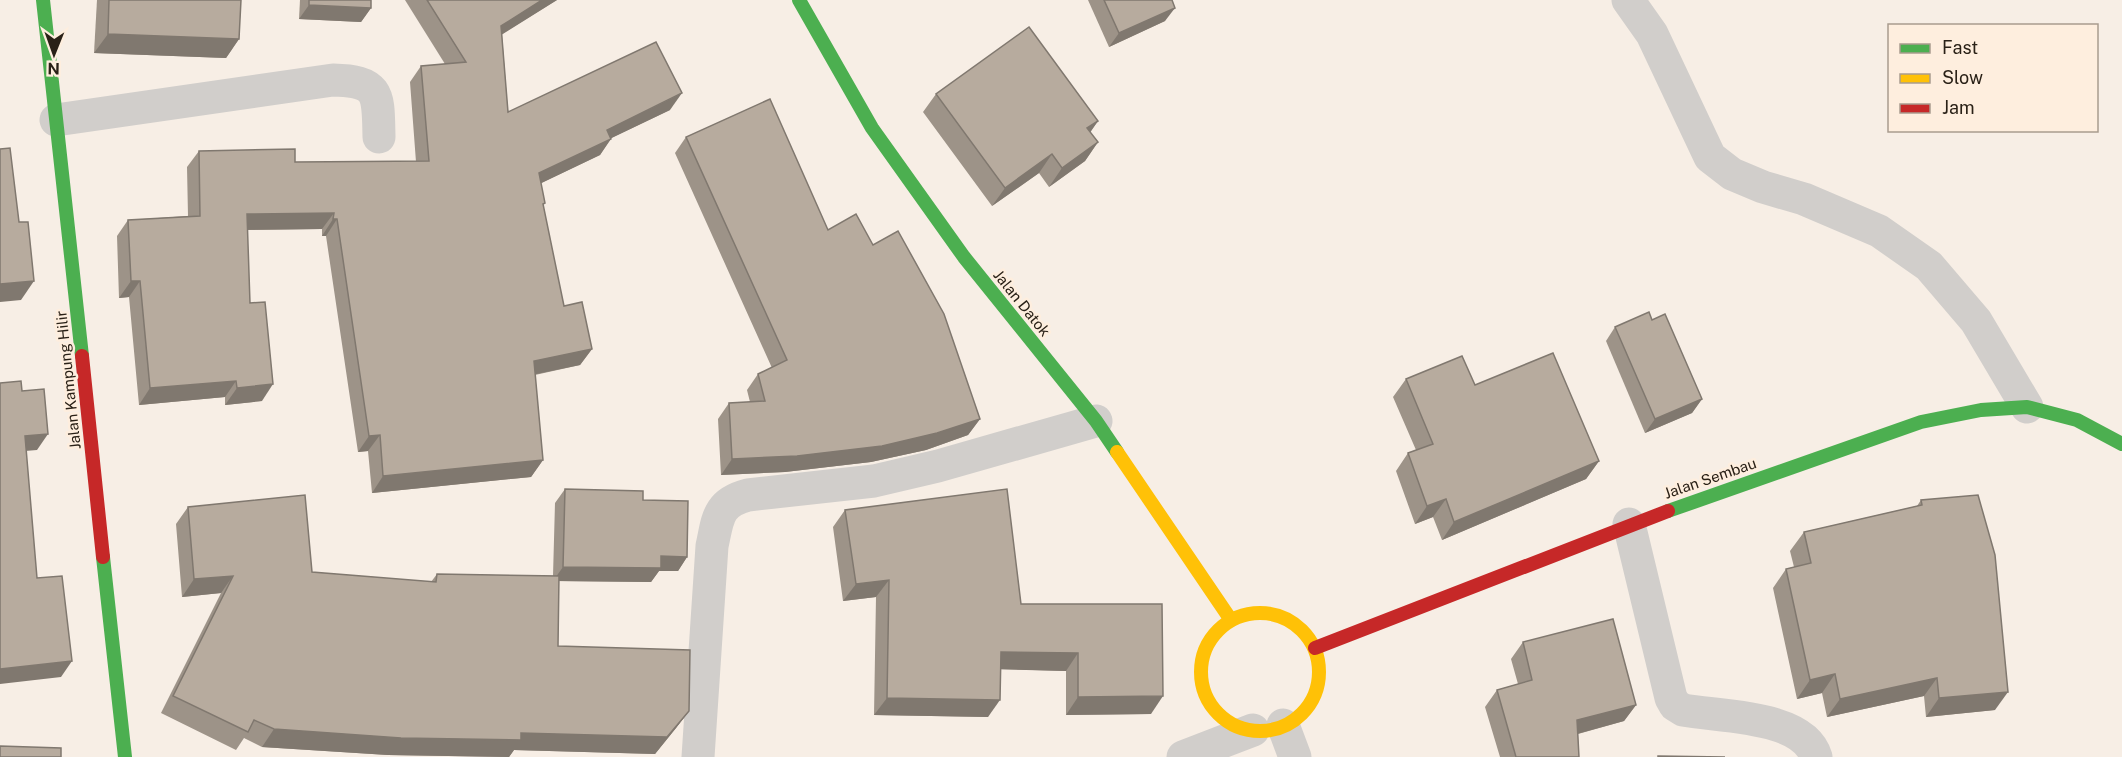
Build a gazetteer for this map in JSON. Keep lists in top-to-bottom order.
{
  "streets": {
    "main road": ["Jalan Datok", "Jalan Kampung Hilir", "Jalan Sembau"]
  },
  "crossings": [
    ["Jalan Datok", "Jalan Sembau"]
  ],
  "legend": ["Fast", "Slow", "Jam"],
  "north": "bottom"
}
